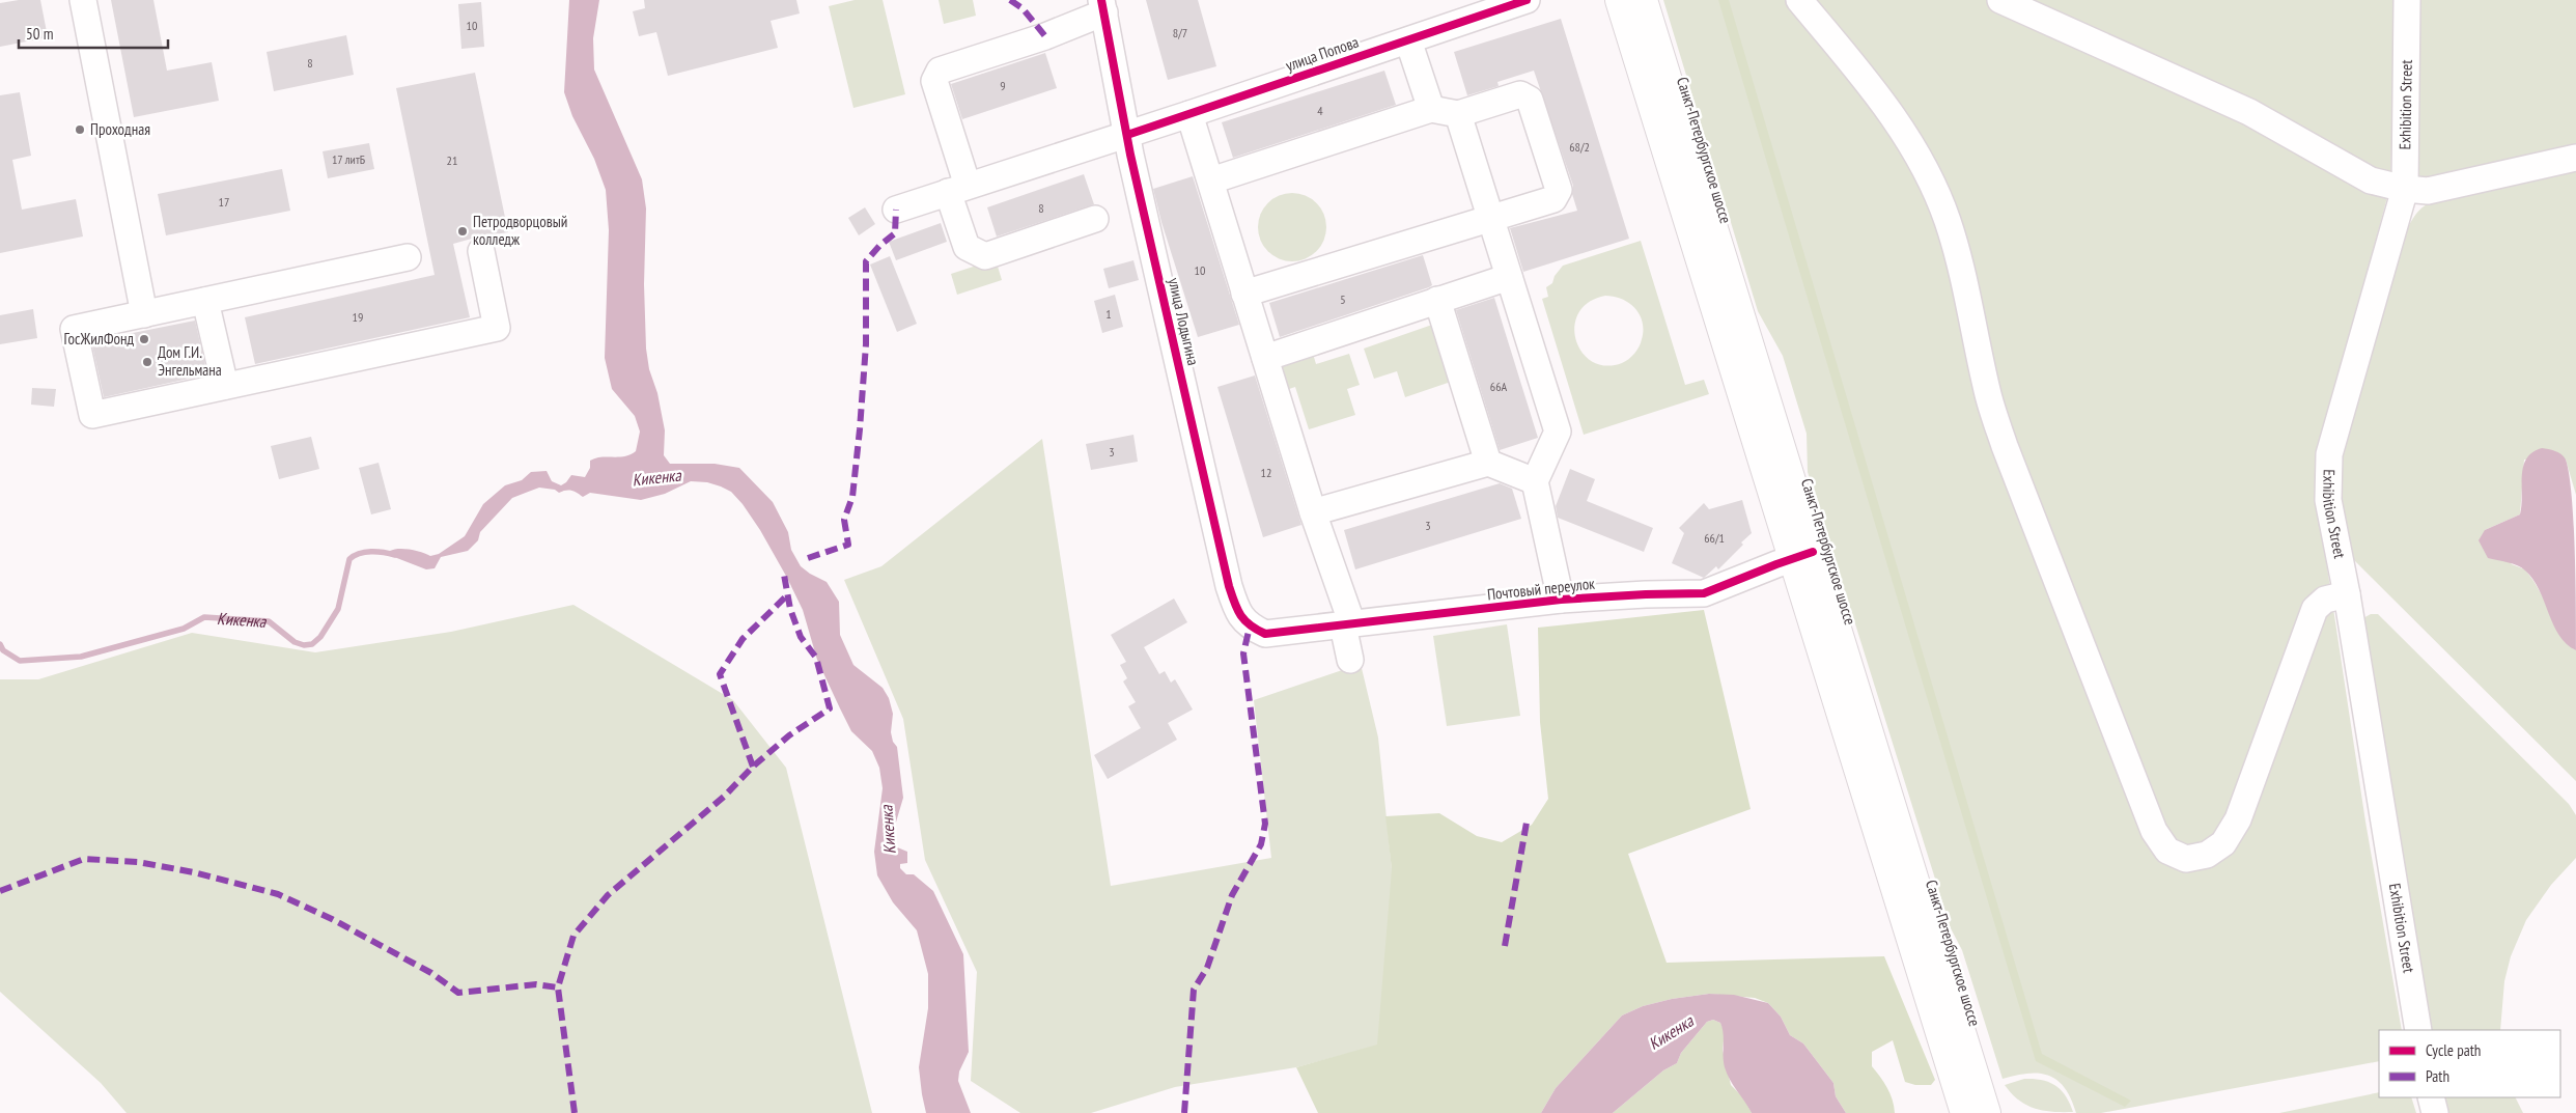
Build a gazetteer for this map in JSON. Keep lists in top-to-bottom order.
{
  "streets": {
    "main road": ["Санкт-Петербургское шоссе"],
    "street": [
      "улица Попова",
      "Exhibition Street",
      "улица Лодыгина",
      "Почтовый переулок"
    ]
  },
  "crossings": [
    ["улица Попова", "улица Лодыгина"],
    ["Санкт-Петербургское шоссе", "Почтовый переулок"],
    ["улица Лодыгина", "Почтовый переулок"]
  ],
  "water": ["Кикенка"],
  "places": [
    "Проходная",
    "Петродворцовый колледж",
    "ГосЖилФонд",
    "Дом Г.И. Энгельмана"
  ],
  "house_numbers": [
    "10",
    "8/7",
    "8",
    "9",
    "4",
    "68/2",
    "17 литБ",
    "21",
    "17",
    "8",
    "10",
    "5",
    "1",
    "19",
    "66А",
    "3",
    "12",
    "3",
    "66/1"
  ],
  "legend": ["Cycle path", "Path"],
  "scale_bar": "50 m"
}
